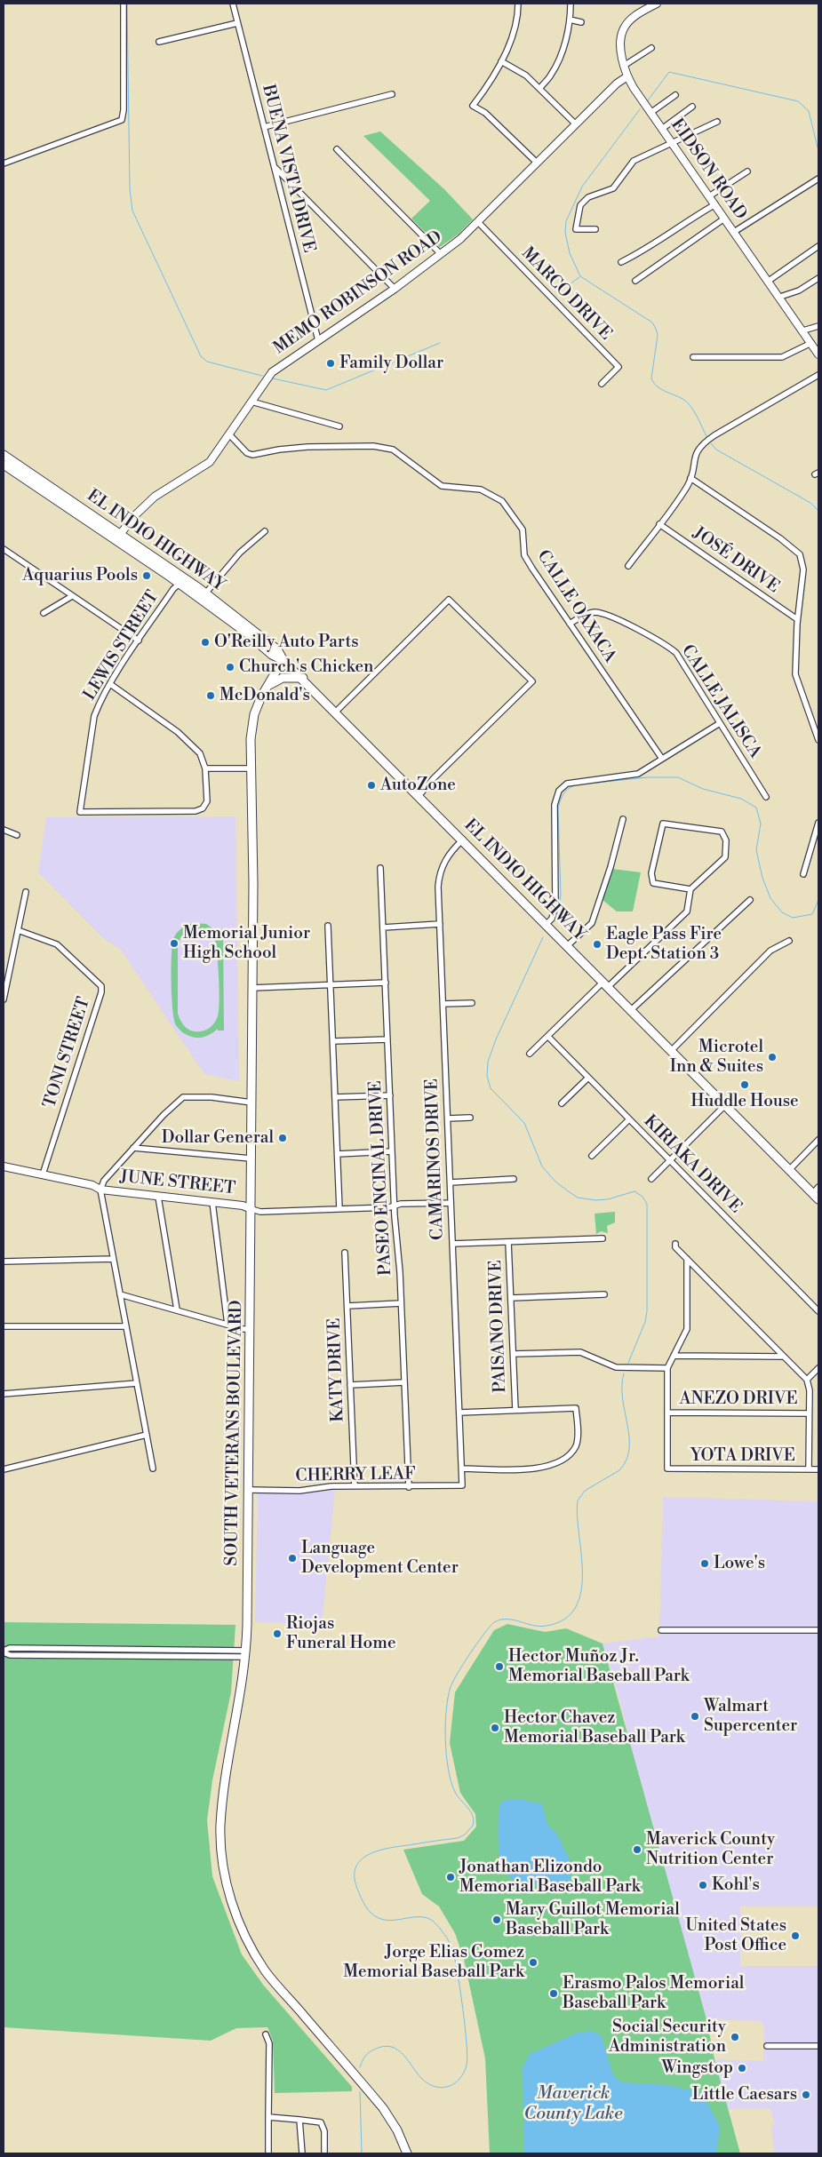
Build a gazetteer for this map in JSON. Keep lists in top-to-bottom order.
{
  "streets": {
    "main road": ["EL INDIO HIGHWAY", "SOUTH VETERANS BOULEVARD"],
    "street": [
      "BUENA VISTA DRIVE",
      "EIDSON ROAD",
      "MEMO ROBINSON ROAD",
      "MARCO DRIVE",
      "JOSÉ DRIVE",
      "CALLE OAXACA",
      "LEWIS STREET",
      "CALLE JALISCA",
      "TONI STREET",
      "CAMARINOS DRIVE",
      "KIRIAKA DRIVE",
      "PASEO ENCINAL DRIVE",
      "JUNE STREET",
      "PAISANO DRIVE",
      "KATY DRIVE",
      "ANEZO DRIVE",
      "YOTA DRIVE",
      "CHERRY LEAF"
    ]
  },
  "crossings": [
    ["BUENA VISTA DRIVE", "MEMO ROBINSON ROAD"],
    ["EIDSON ROAD", "MEMO ROBINSON ROAD"],
    ["MEMO ROBINSON ROAD", "MARCO DRIVE"],
    ["MEMO ROBINSON ROAD", "EL INDIO HIGHWAY"],
    ["MEMO ROBINSON ROAD", "CALLE OAXACA"],
    ["EL INDIO HIGHWAY", "LEWIS STREET"],
    ["EL INDIO HIGHWAY", "CAMARINOS DRIVE"],
    ["EL INDIO HIGHWAY", "SOUTH VETERANS BOULEVARD"],
    ["CALLE OAXACA", "CALLE JALISCA"],
    ["TONI STREET", "JUNE STREET"],
    ["CAMARINOS DRIVE", "CHERRY LEAF"],
    ["PASEO ENCINAL DRIVE", "CHERRY LEAF"],
    ["JUNE STREET", "SOUTH VETERANS BOULEVARD"],
    ["KATY DRIVE", "CHERRY LEAF"],
    ["ANEZO DRIVE", "YOTA DRIVE"],
    ["SOUTH VETERANS BOULEVARD", "CHERRY LEAF"]
  ],
  "water": ["Maverick County Lake"],
  "places": [
    "Family Dollar",
    "Aquarius Pools",
    "O'Reilly Auto Parts",
    "Church's Chicken",
    "McDonald's",
    "AutoZone",
    "Memorial Junior High School",
    "Eagle Pass Fire Dept. Station 3",
    "Microtel Inn & Suites",
    "Huddle House",
    "Dollar General",
    "Language Development Center",
    "Lowe's",
    "Riojas Funeral Home",
    "Hector Muñoz Jr. Memorial Baseball Park",
    "Walmart Supercenter",
    "Hector Chavez Memorial Baseball Park",
    "Maverick County Nutrition Center",
    "Jonathan Elizondo Memorial Baseball Park",
    "Kohl's",
    "Mary Guillot Memorial Baseball Park",
    "United States Post Office",
    "Jorge Elias Gomez Memorial Baseball Park",
    "Erasmo Palos Memorial Baseball Park",
    "Social Security Administration",
    "Wingstop",
    "Little Caesars"
  ]
}
